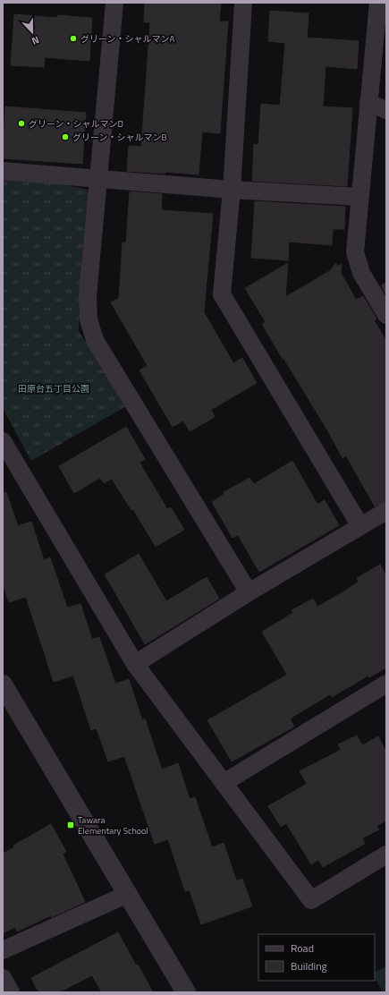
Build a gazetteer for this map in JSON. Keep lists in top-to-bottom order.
{
  "parks": ["田原台五丁目公園"],
  "places": {
    "other": ["グリーン・シャルマンA", "グリーン・シャルマンD", "グリーン・シャルマンB"],
    "transit": ["Tawara Elementary School"]
  },
  "legend": ["Road", "Building"],
  "north": "bottom"
}
